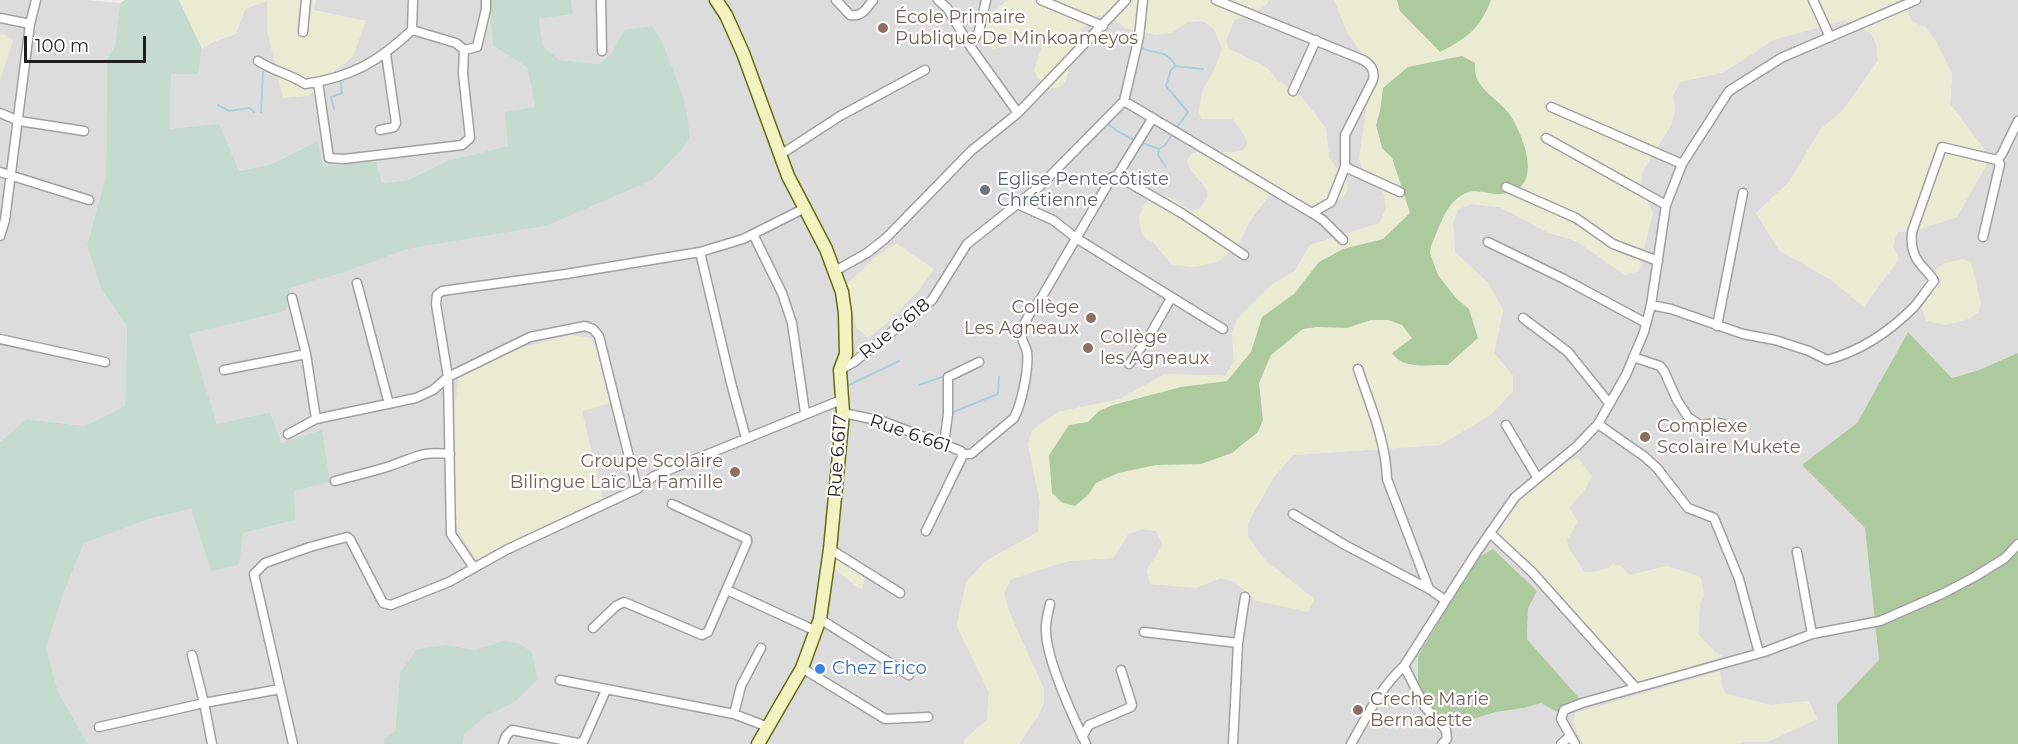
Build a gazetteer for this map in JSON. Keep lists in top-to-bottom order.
{
  "streets": {
    "street": ["Rue 6.618", "Rue 6.661", "Rue 6.617"]
  },
  "crossings": [
    ["Rue 6.618", "Rue 6.617"],
    ["Rue 6.661", "Rue 6.617"]
  ],
  "places": [
    "École Primaire Publique De Minkoameyos",
    "Eglise Pentecôtiste Chrétienne",
    "Collège Les Agneaux",
    "Collège les Agneaux",
    "Complexe Scolaire Mukete",
    "Groupe Scolaire Bilingue Laïc La Famille",
    "Chez Erico",
    "Creche Marie Bernadette"
  ],
  "scale_bar": "100 m"
}
